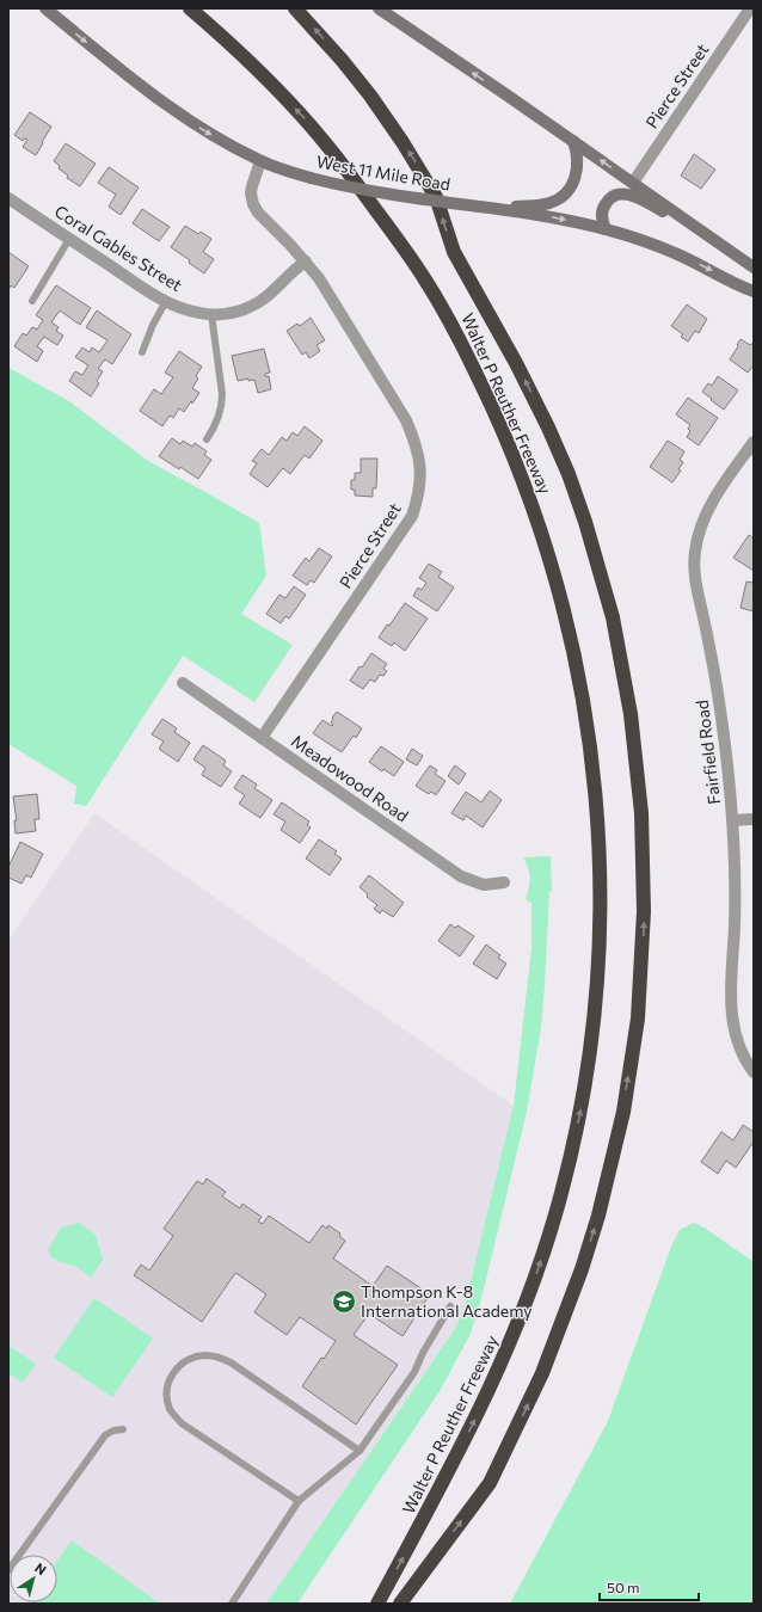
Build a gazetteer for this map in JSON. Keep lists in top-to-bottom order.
{
  "streets": {
    "highway": ["Walter P Reuther Freeway"],
    "main road": ["West 11 Mile Road"],
    "street": [
      "Pierce Street",
      "Coral Gables Street",
      "Fairfield Road",
      "Meadowood Road"
    ]
  },
  "crossings": [
    ["Pierce Street", "Coral Gables Street"],
    ["Pierce Street", "Meadowood Road"]
  ],
  "one_way": ["Walter P Reuther Freeway"],
  "places": {
    "school or university": ["Thompson K-8 International Academy"]
  },
  "scale_bar": "50 m",
  "north": "top right"
}
